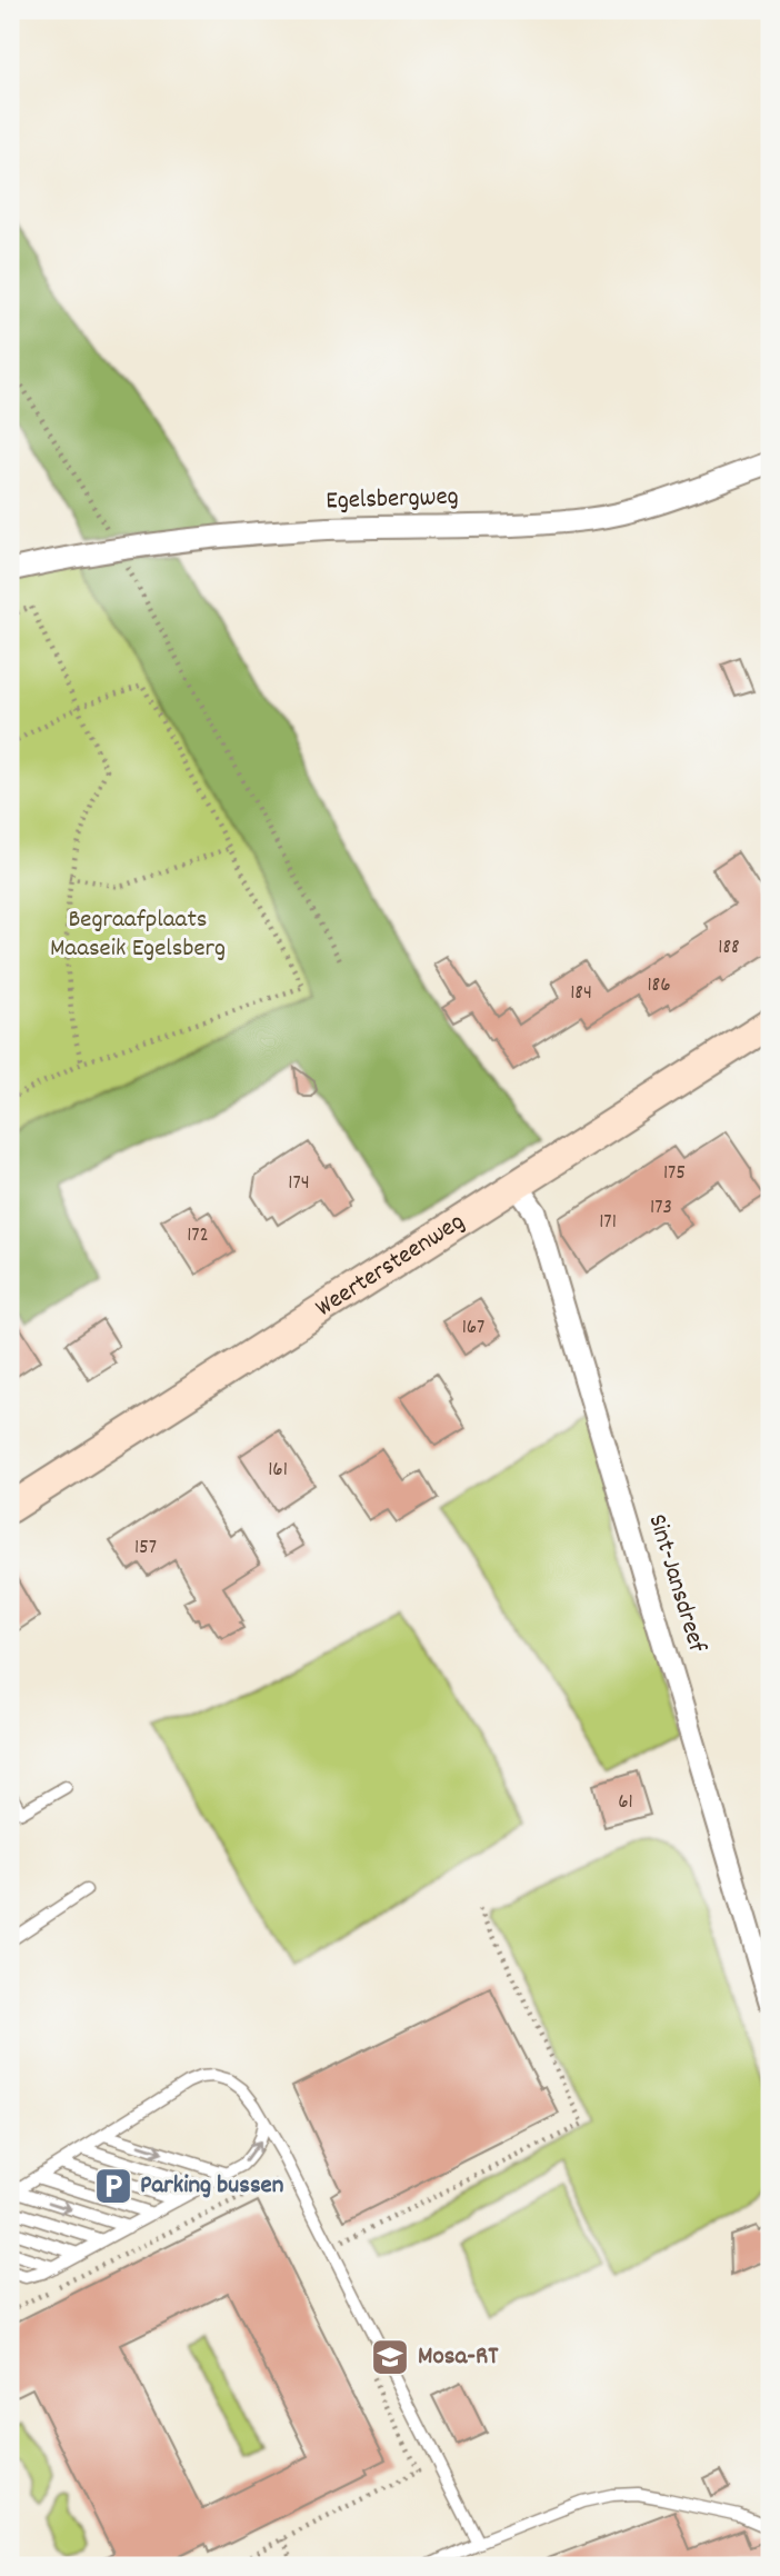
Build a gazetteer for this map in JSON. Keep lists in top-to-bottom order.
{
  "streets": {
    "main road": ["Weertersteenweg"],
    "street": ["Egelsbergweg", "Sint-Jansdreef"]
  },
  "crossings": [
    ["Weertersteenweg", "Sint-Jansdreef"]
  ],
  "parks": ["Begraafplaats Maaseik Egelsberg"],
  "places": {
    "parking": ["Parking bussen"],
    "school or university": ["Mosa-RT"]
  },
  "house_numbers": [
    "188",
    "186",
    "184",
    "175",
    "174",
    "173",
    "171",
    "172",
    "167",
    "161",
    "157",
    "61"
  ]
}
